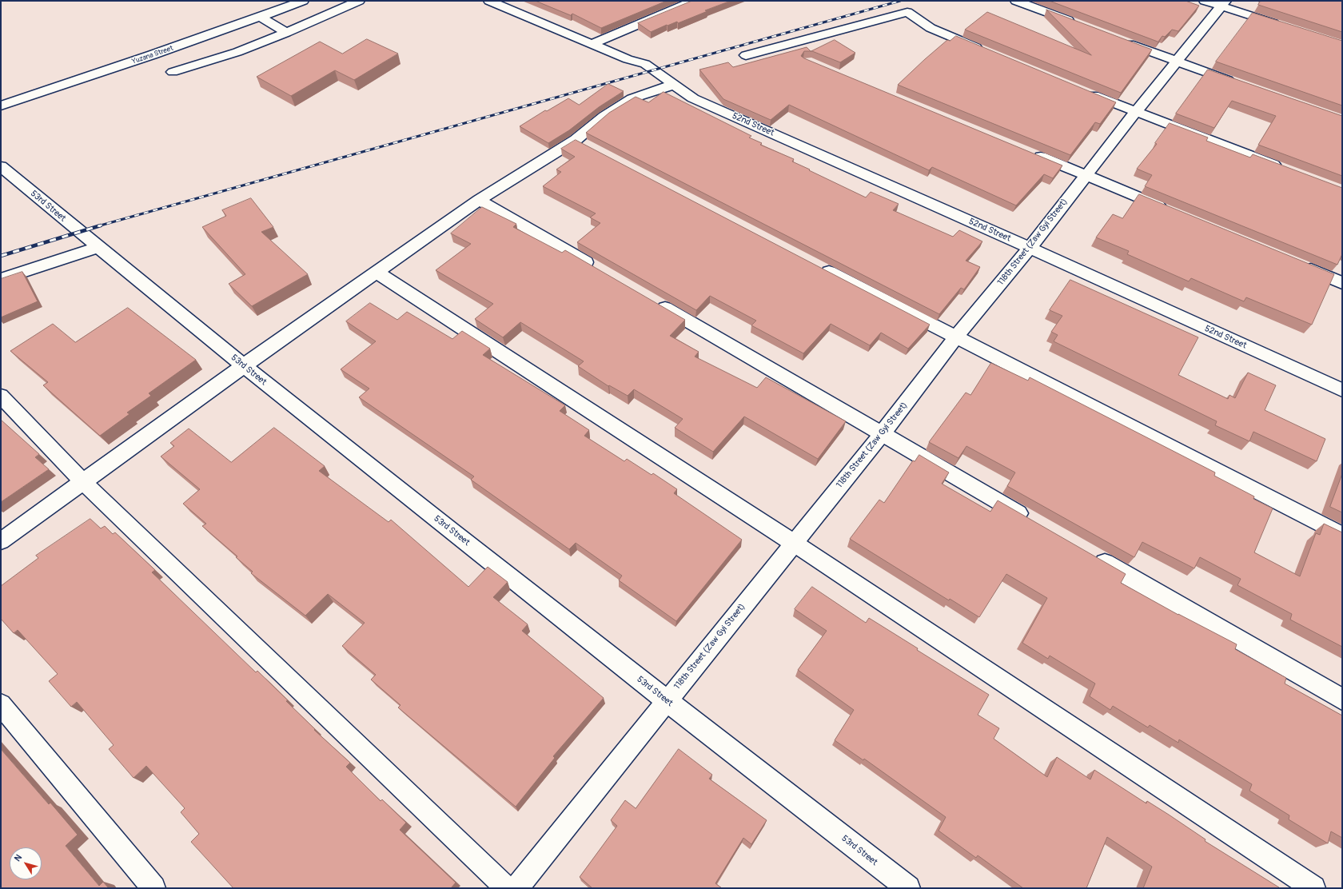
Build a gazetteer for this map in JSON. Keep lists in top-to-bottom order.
{
  "streets": {
    "street": [
      "Yuzana Street",
      "52nd Street",
      "53rd Street",
      "118th Street (Zaw Gyi Street)"
    ]
  },
  "crossings": [
    ["52nd Street", "118th Street (Zaw Gyi Street)"],
    ["53rd Street", "118th Street (Zaw Gyi Street)"]
  ],
  "north": "top left"
}
